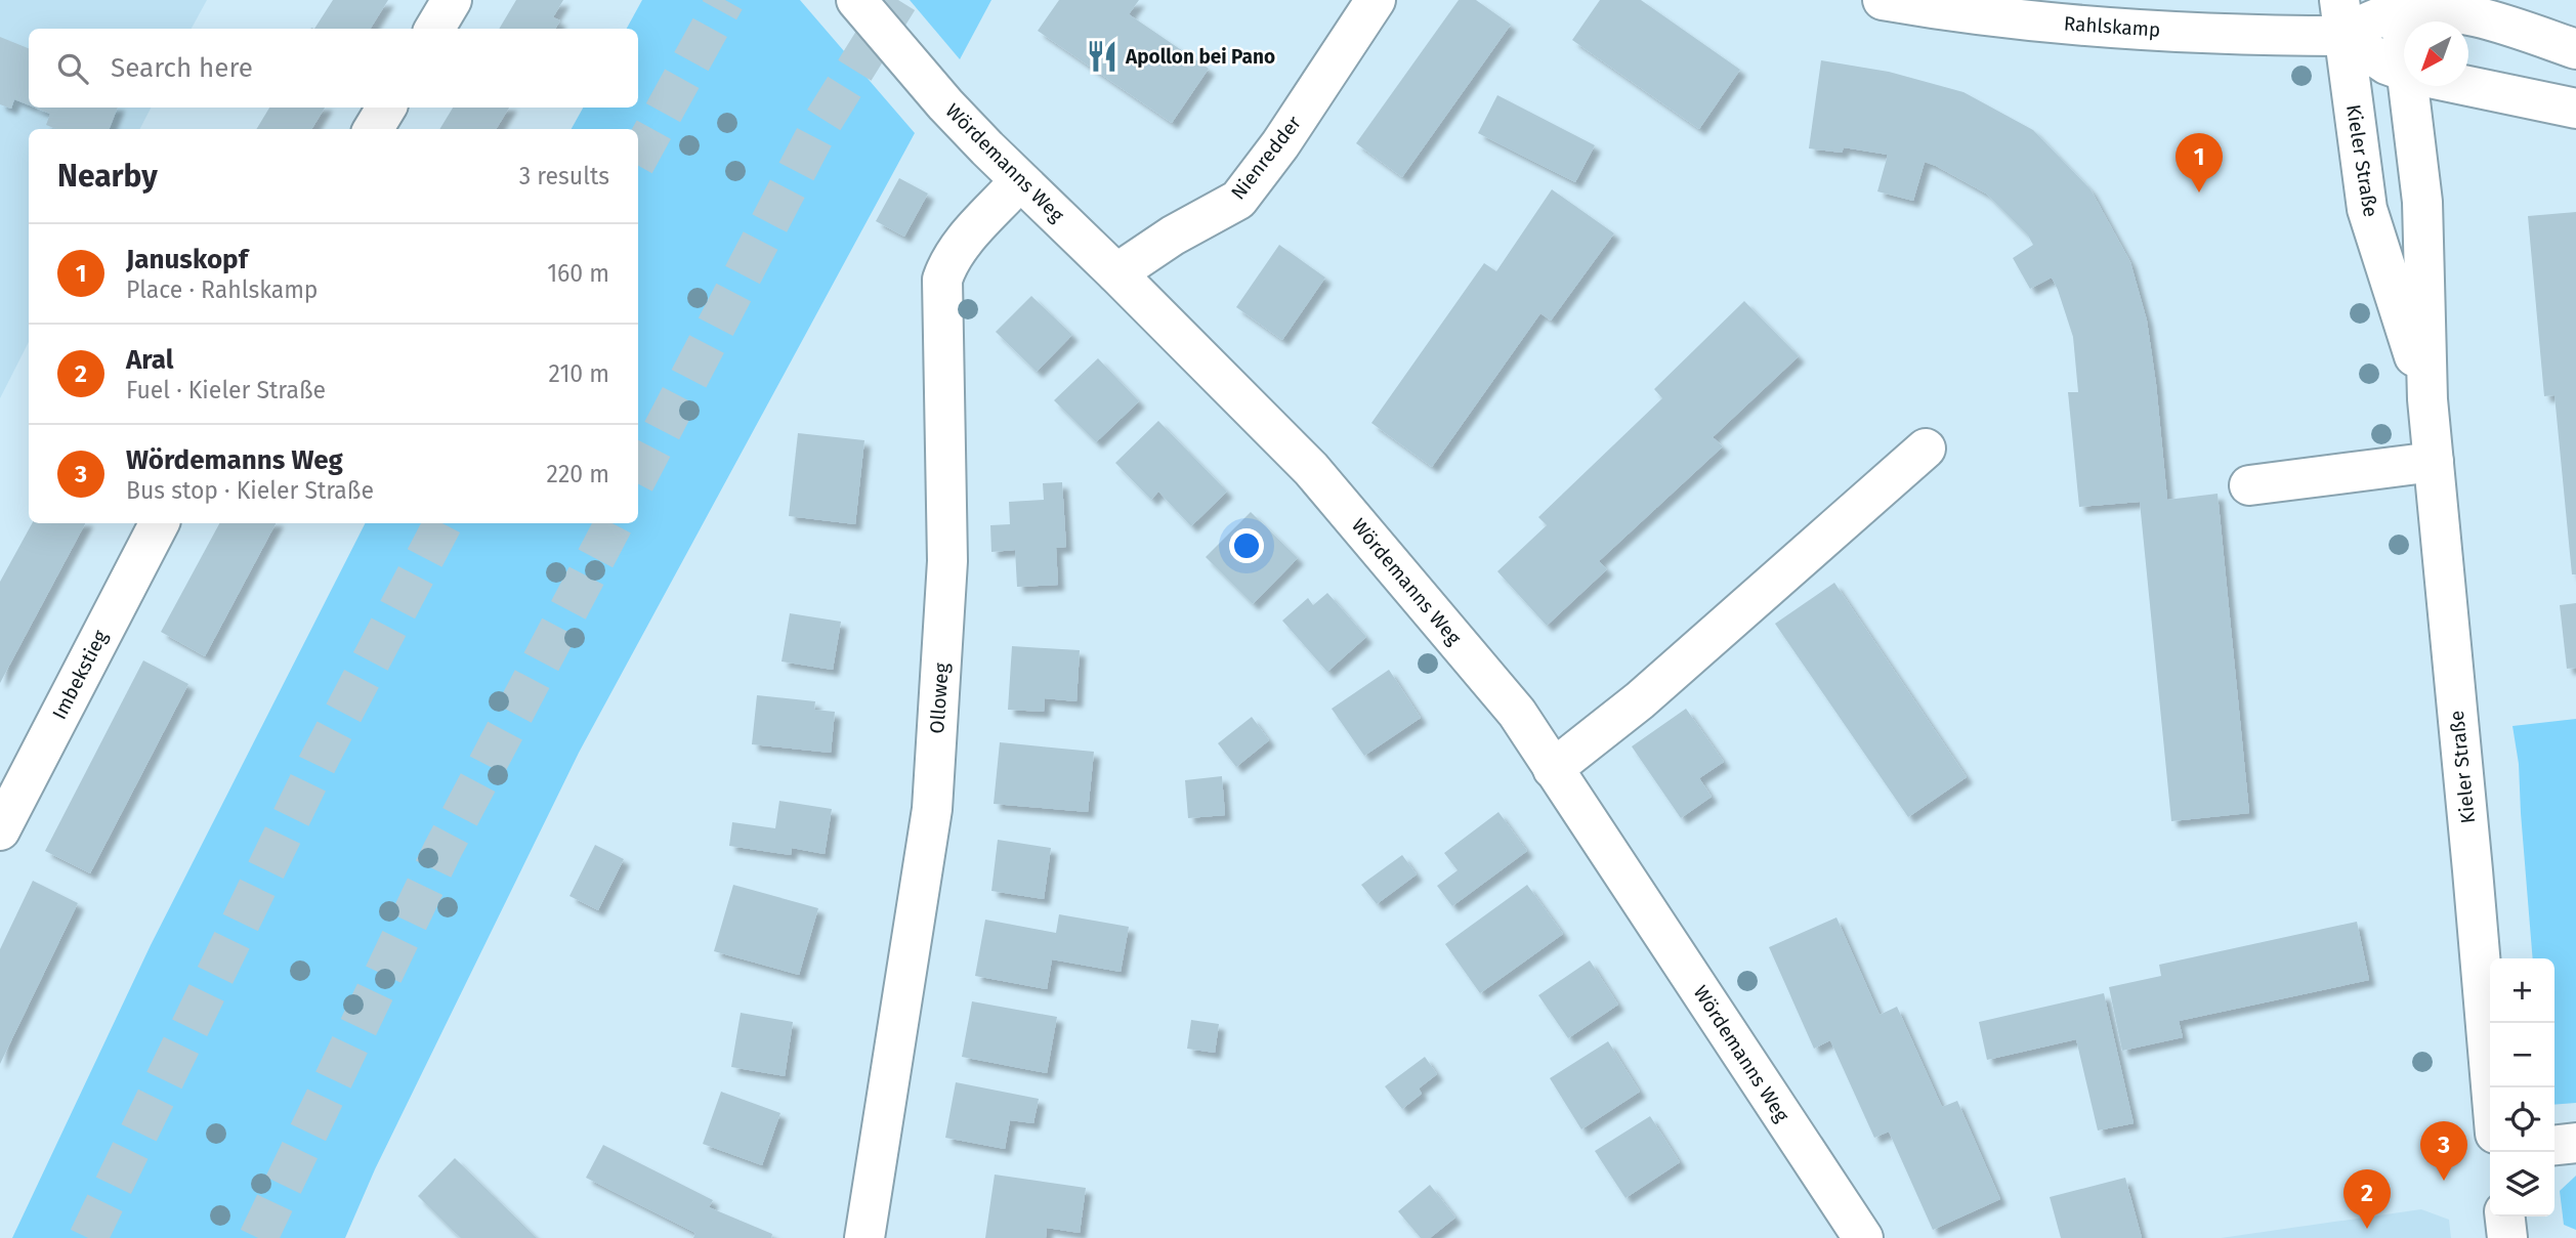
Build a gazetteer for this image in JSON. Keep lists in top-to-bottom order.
{
  "streets": {
    "street": [
      "Rahlskamp",
      "Nienredder",
      "Kieler Straße",
      "Wördemanns Weg",
      "Imbekstieg",
      "Olloweg"
    ]
  },
  "crossings": [
    ["Rahlskamp", "Kieler Straße"],
    ["Nienredder", "Wördemanns Weg"],
    ["Wördemanns Weg", "Olloweg"]
  ],
  "places": {
    "restaurant": ["Apollon bei Pano"]
  },
  "north": "bottom left",
  "page": {
    "search": "Search here",
    "heading": ["Nearby", "3 results"],
    "pins": ["1", "3", "2"],
    "list": [
      {
        "mark": "1",
        "name": "Januskopf",
        "note": "Place · Rahlskamp",
        "value": "160 m"
      },
      {
        "mark": "2",
        "name": "Aral",
        "note": "Fuel · Kieler Straße",
        "value": "210 m"
      },
      {
        "mark": "3",
        "name": "Wördemanns Weg",
        "note": "Bus stop · Kieler Straße",
        "value": "220 m"
      }
    ],
    "map_buttons": ["+", "−"]
  }
}
